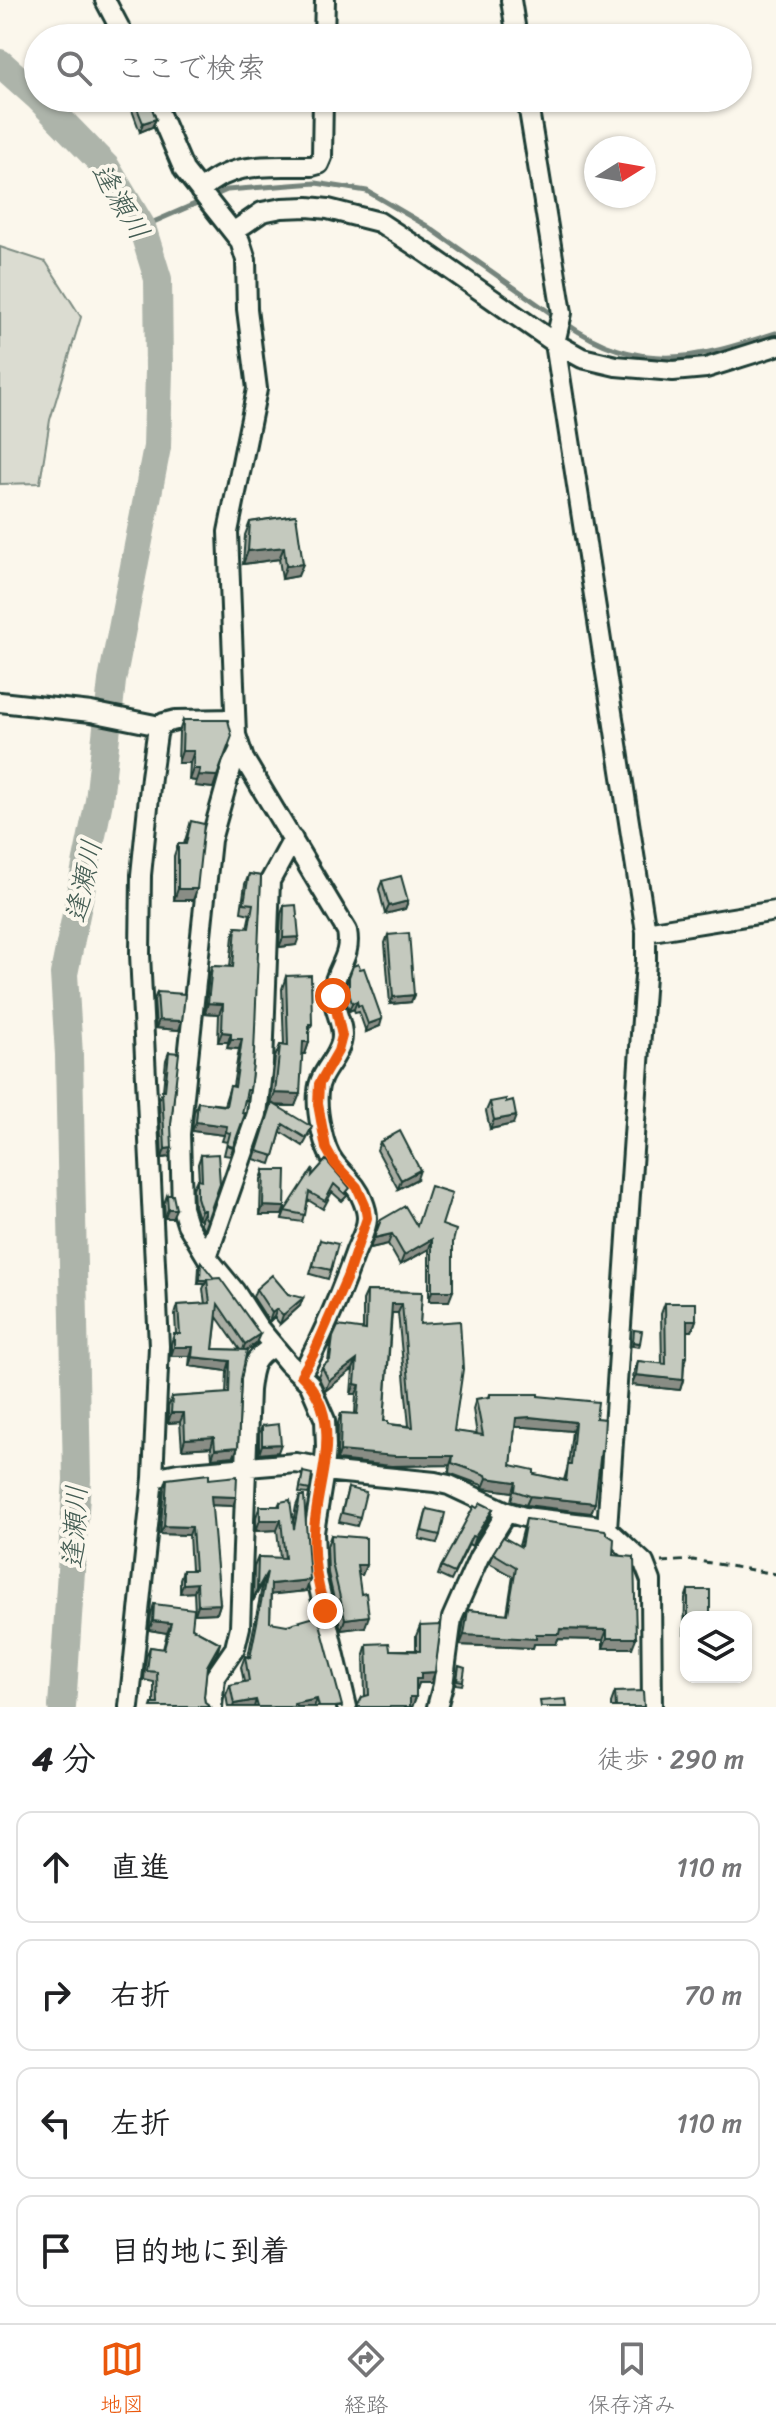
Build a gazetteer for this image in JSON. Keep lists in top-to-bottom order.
{
  "water": ["逢瀬川"],
  "north": "right",
  "page": {
    "search": "ここで検索",
    "heading": ["4 分", "徒歩 · 290 m"],
    "list": [
      ["直進", "110 m"],
      ["右折", "70 m"],
      ["左折", "110 m"],
      "目的地に到着"
    ],
    "nav": ["地図", "経路", "保存済み"]
  }
}
